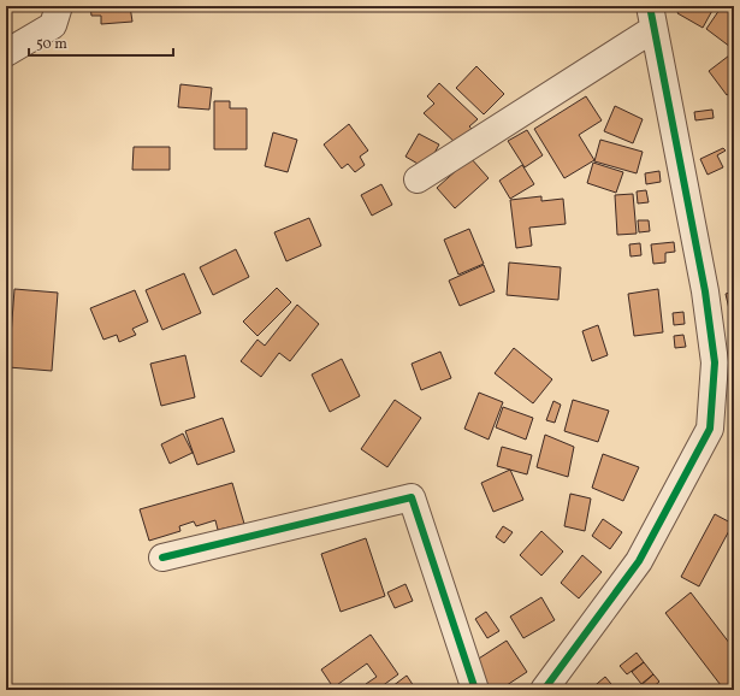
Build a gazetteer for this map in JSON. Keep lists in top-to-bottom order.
{
  "scale_bar": "50 m"
}
